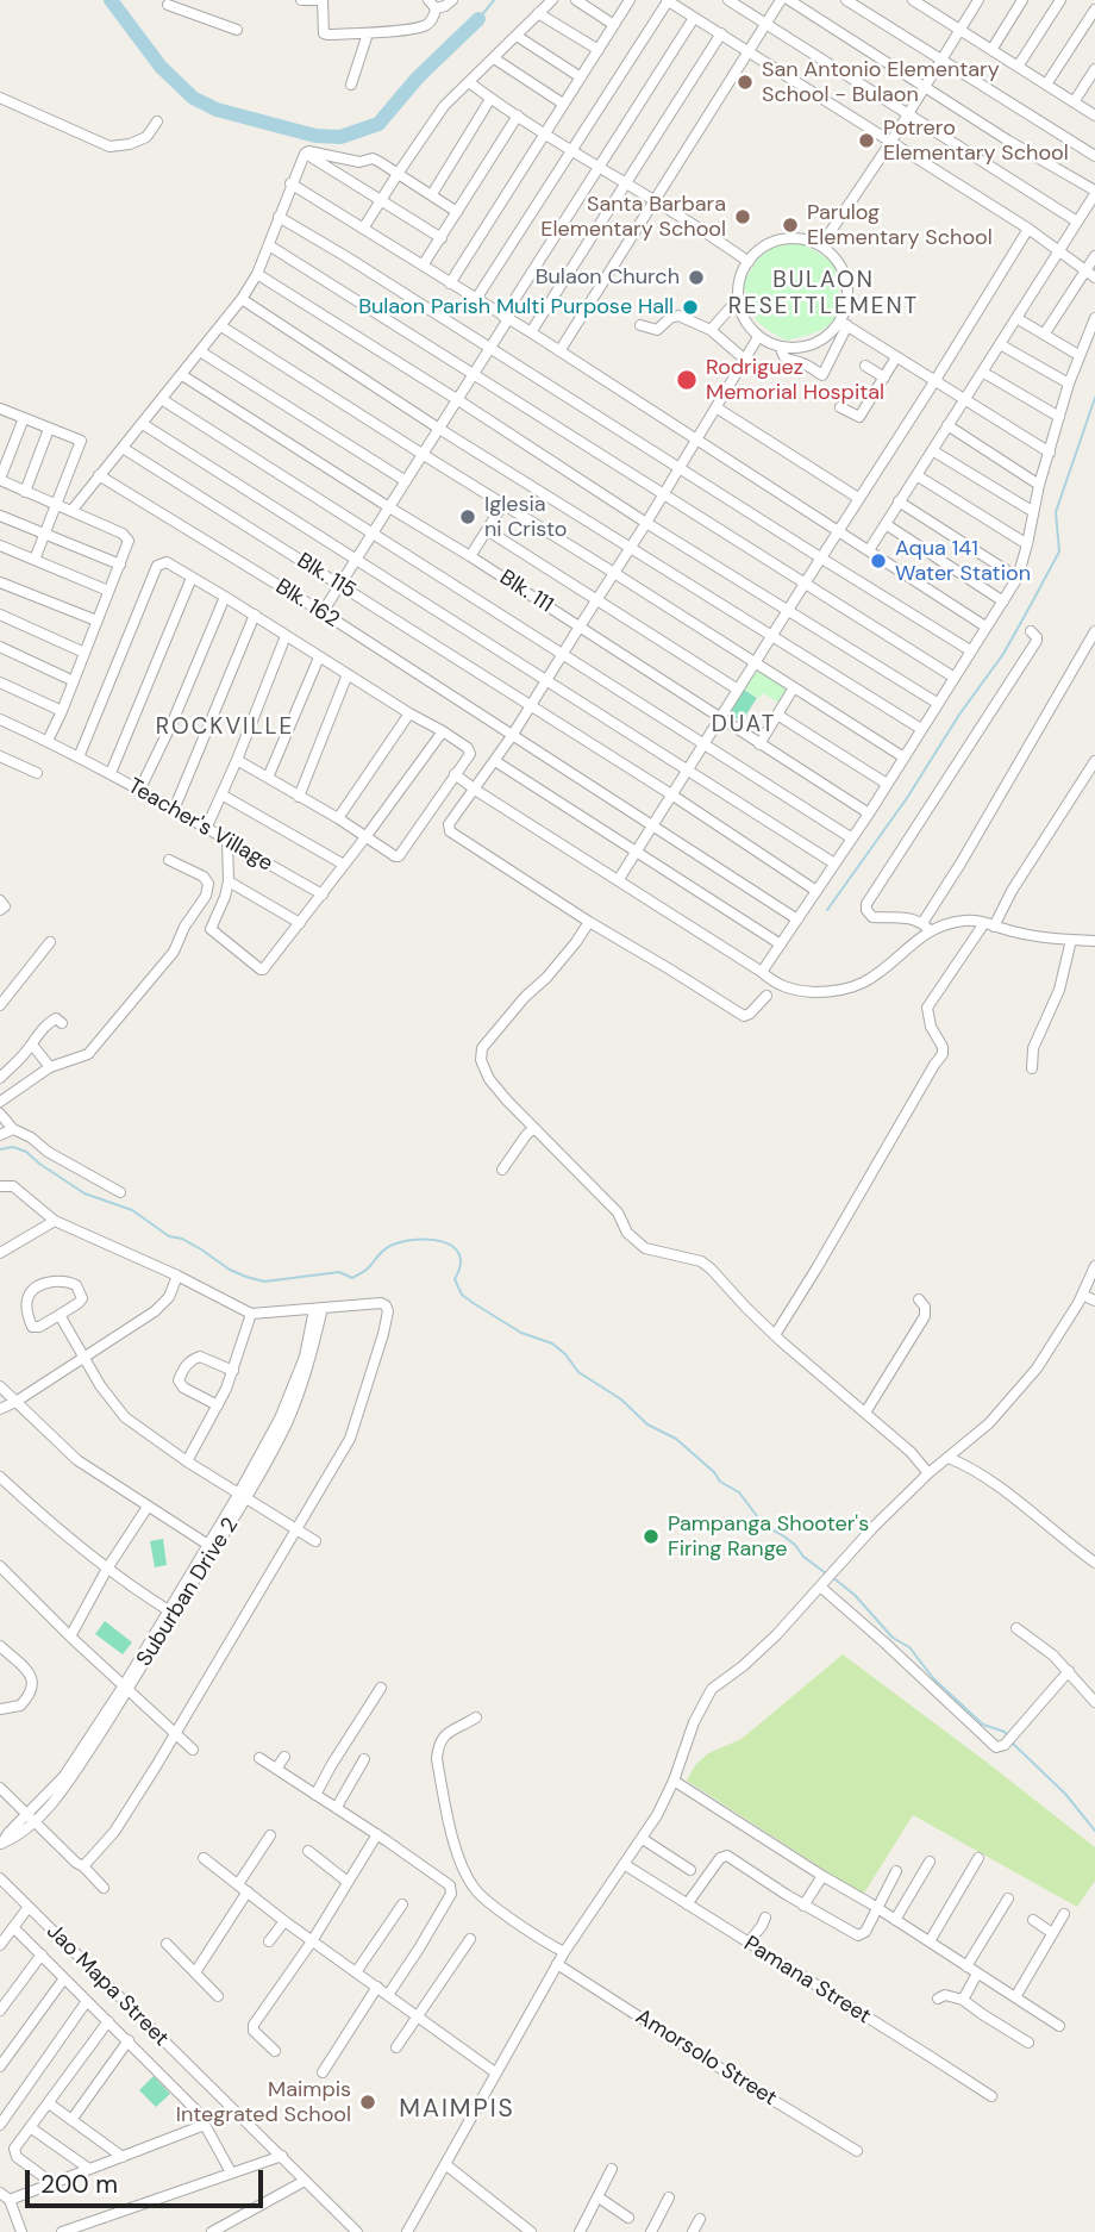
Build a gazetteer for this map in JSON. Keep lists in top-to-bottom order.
{
  "streets": {
    "street": [
      "Blk. 115",
      "Blk. 111",
      "Blk. 162",
      "Teacher's Village",
      "Suburban Drive 2",
      "Pamana Street",
      "Jao Mapa Street",
      "Amorsolo Street"
    ]
  },
  "districts": [
    "BULAON RESETTLEMENT",
    "DUAT",
    "ROCKVILLE",
    "MAIMPIS"
  ],
  "places": [
    "San Antonio Elementary School - Bulaon",
    "Potrero Elementary School",
    "Santa Barbara Elementary School",
    "Parulog Elementary School",
    "Bulaon Church",
    "Bulaon Parish Multi Purpose Hall",
    "Rodriguez Memorial Hospital",
    "Iglesia ni Cristo",
    "Aqua 141 Water Station",
    "Pampanga Shooter's Firing Range",
    "Maimpis Integrated School"
  ],
  "scale_bar": "200 m"
}
